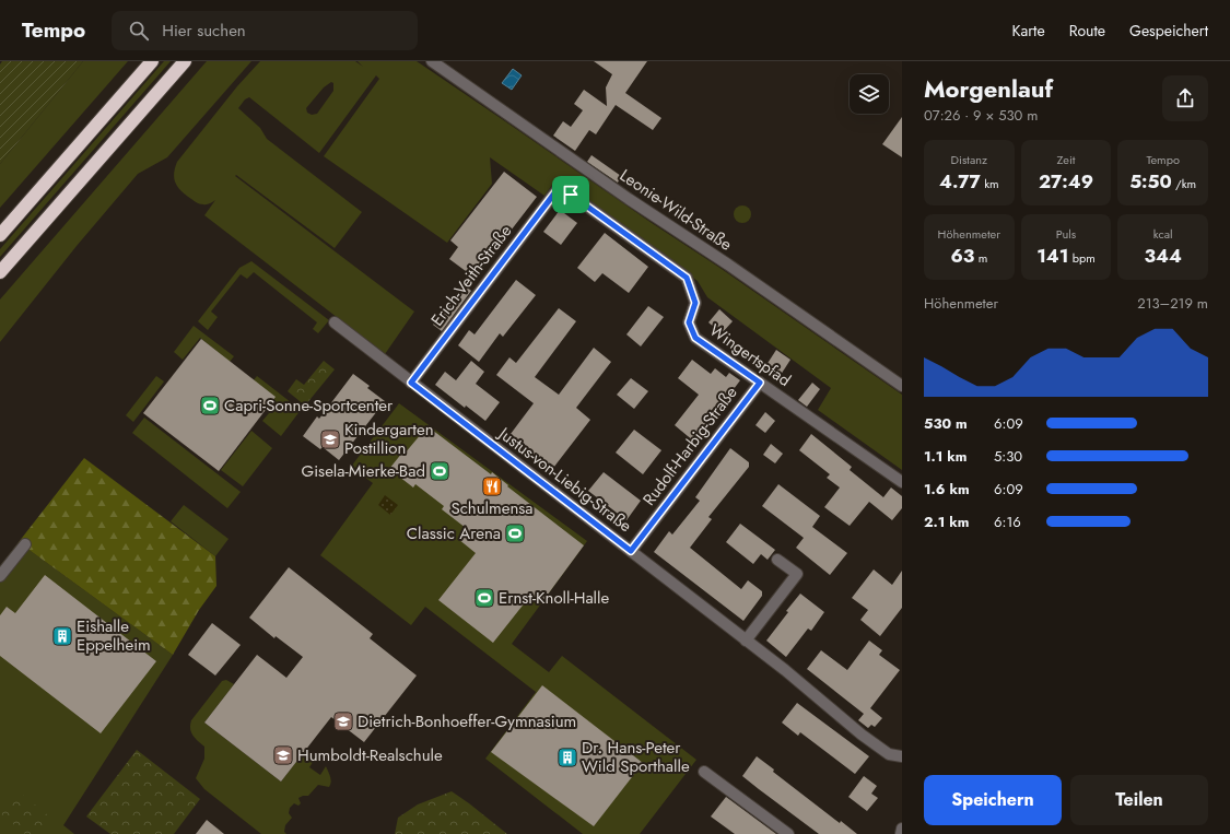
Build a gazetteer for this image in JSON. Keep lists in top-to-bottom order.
{
  "streets": {
    "street": [
      "Leonie-Wild-Straße",
      "Erich-Veith-Straße",
      "Wingertspfad",
      "Rudolf-Harbig-Straße",
      "Justus-von-Liebig-Straße"
    ]
  },
  "crossings": [
    ["Erich-Veith-Straße", "Wingertspfad"],
    ["Erich-Veith-Straße", "Justus-von-Liebig-Straße"],
    ["Wingertspfad", "Rudolf-Harbig-Straße"],
    ["Rudolf-Harbig-Straße", "Justus-von-Liebig-Straße"]
  ],
  "places": {
    "sports": [
      "Capri-Sonne-Sportcenter",
      "Gisela-Mierke-Bad",
      "Classic Arena",
      "Ernst-Knoll-Halle"
    ],
    "school or university": ["Kindergarten Postillion", "Dietrich-Bonhoeffer-Gymnasium", "Humboldt-Realschule"],
    "restaurant": ["Schulmensa"],
    "building": ["Eishalle Eppelheim", "Dr. Hans-Peter Wild Sporthalle"]
  },
  "page": {
    "header": "Tempo",
    "search": "Hier suchen",
    "nav": ["Karte", "Route", "Gespeichert"],
    "heading": ["Morgenlauf", "07:26 · 9 × 530 m"],
    "stats": [
      ["Distanz", "4.77 km"],
      ["Zeit", "27:49"],
      ["Tempo", "5:50 /km"],
      ["Höhenmeter", "63 m"],
      ["Puls", "141 bpm"],
      ["kcal", "344"]
    ],
    "chart": ["Höhenmeter", "213–219 m"],
    "list": [
      {
        "name": "530 m",
        "note": "6:09"
      },
      {
        "name": "1.1 km",
        "note": "5:30"
      },
      {
        "name": "1.6 km",
        "note": "6:09"
      },
      {
        "name": "2.1 km",
        "note": "6:16"
      }
    ],
    "buttons": ["Speichern", "Teilen"]
  }
}
